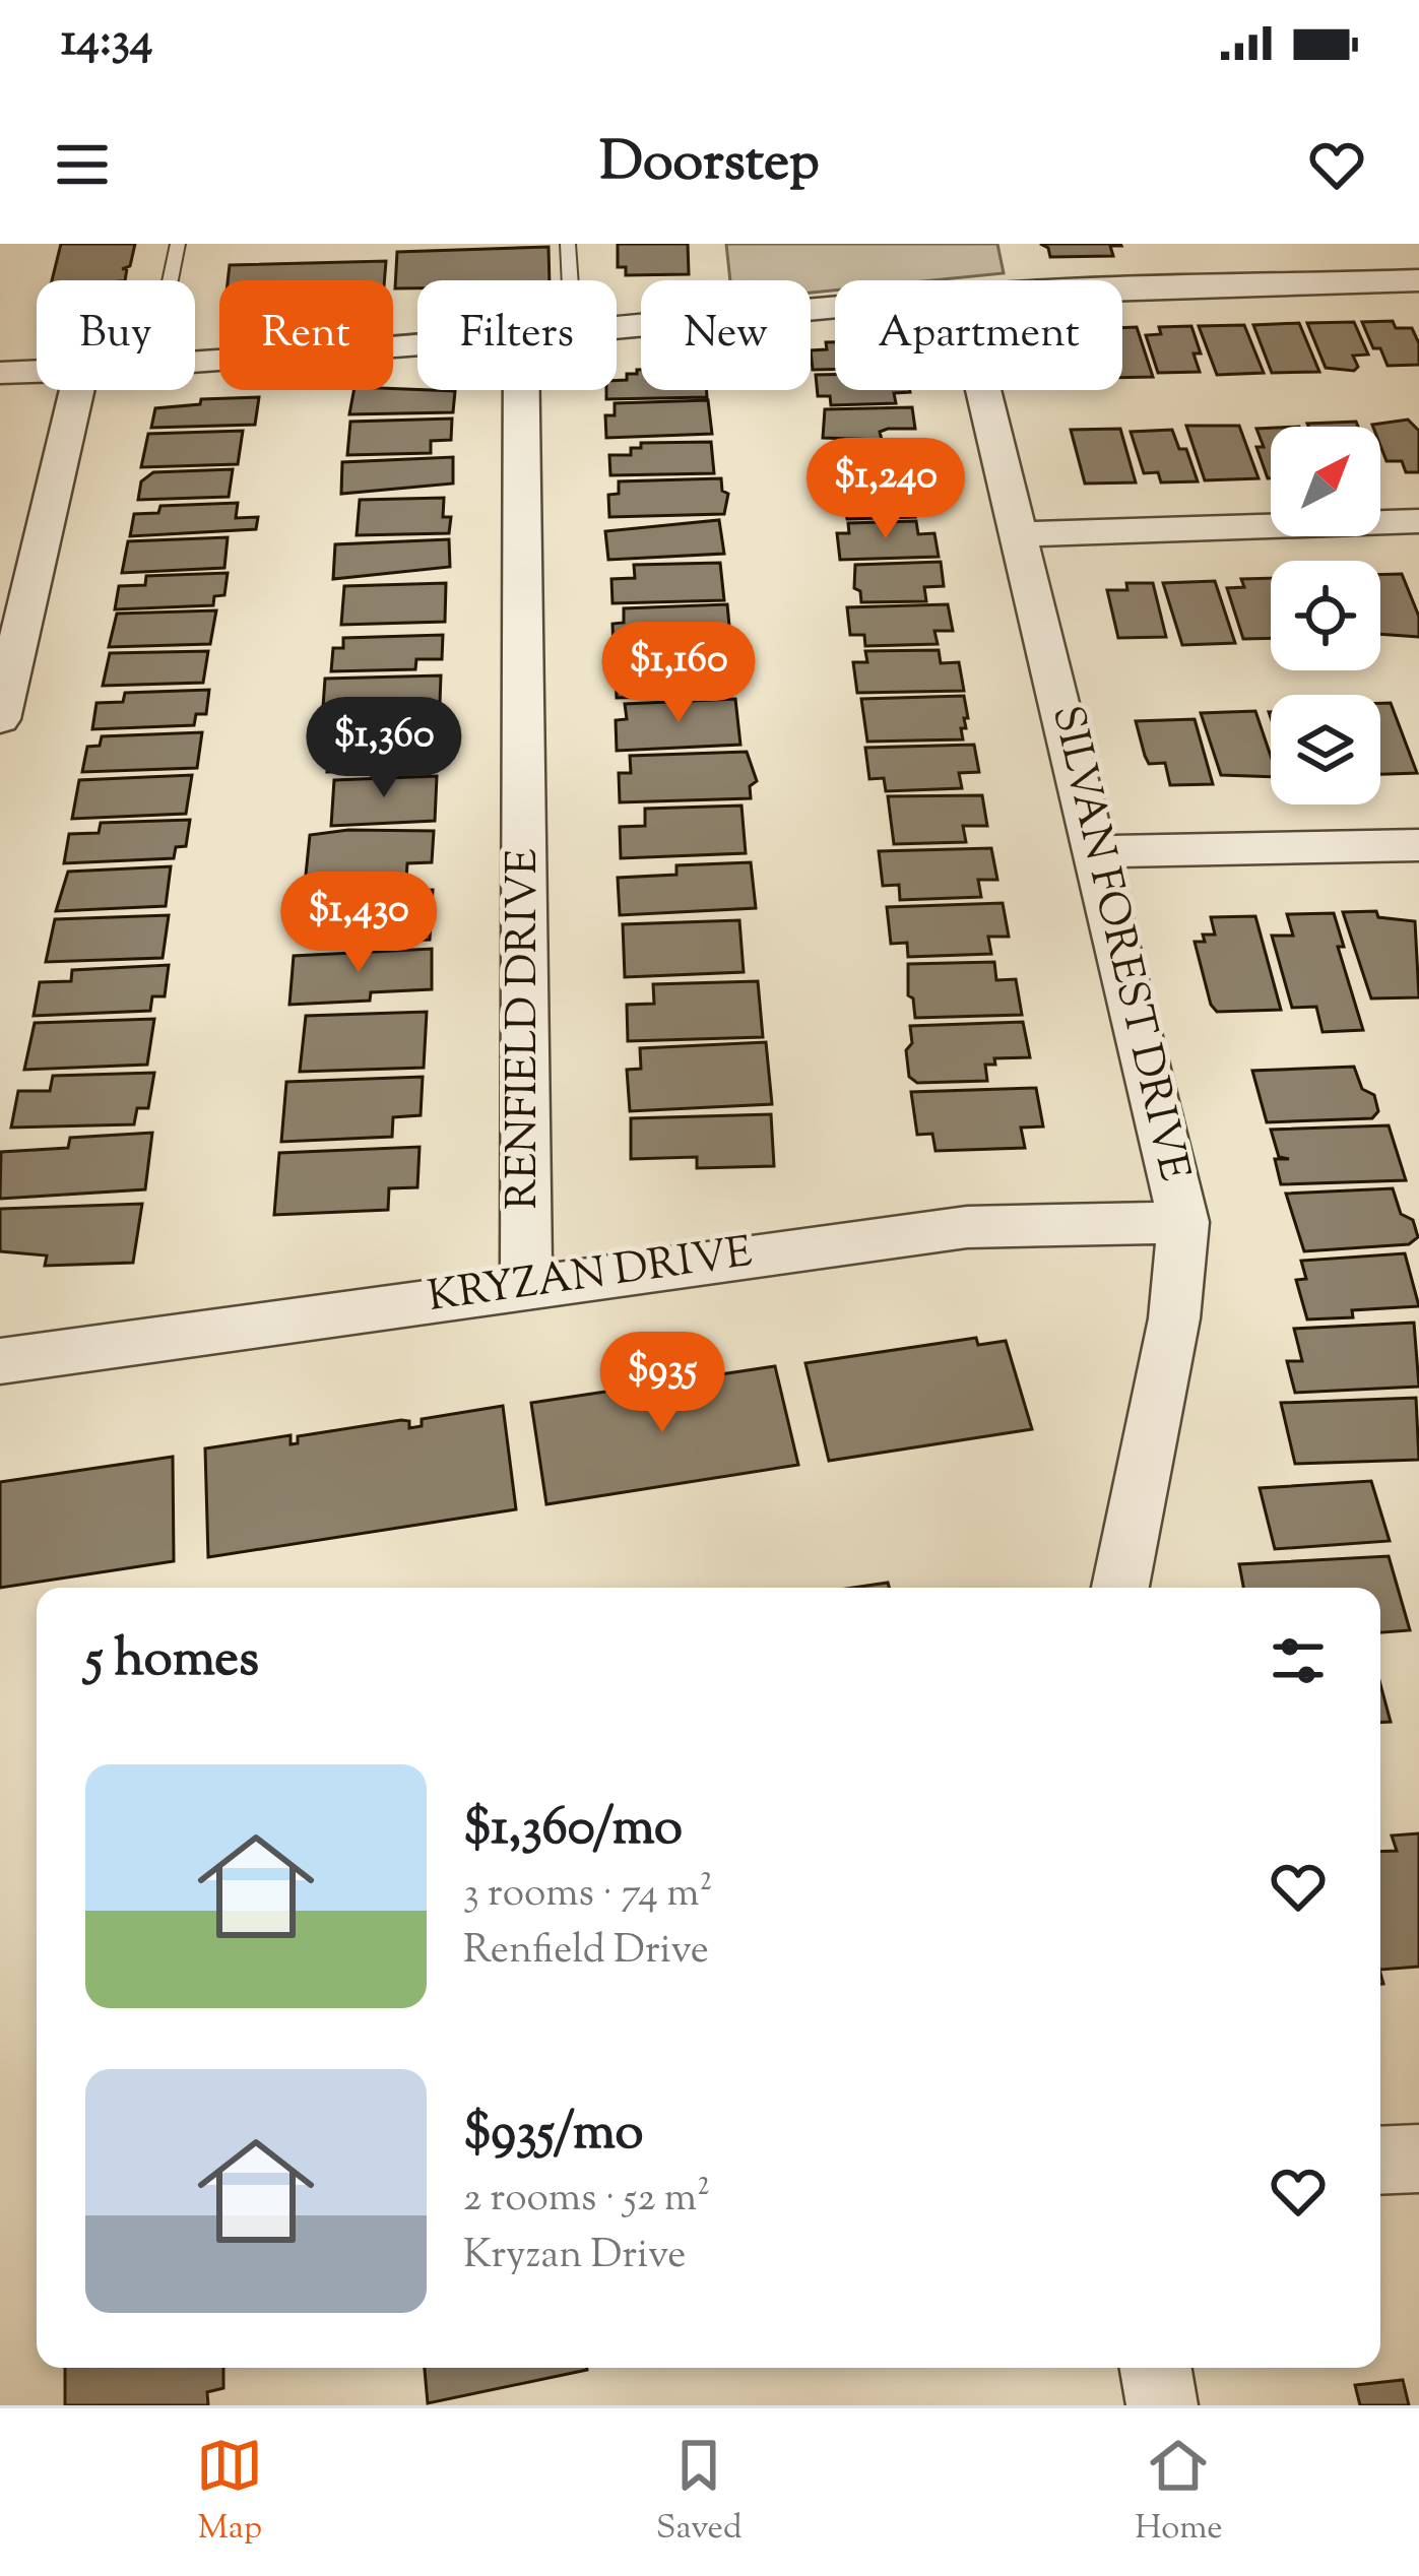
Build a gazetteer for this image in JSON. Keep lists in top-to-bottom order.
{
  "streets": {
    "street": ["SILVAN FOREST DRIVE", "RENFIELD DRIVE", "KRYZAN DRIVE"]
  },
  "crossings": [
    ["SILVAN FOREST DRIVE", "KRYZAN DRIVE"],
    ["RENFIELD DRIVE", "KRYZAN DRIVE"]
  ],
  "north": "top right",
  "page": {
    "status": "14:34",
    "header": "Doorstep",
    "chip": [
      "Buy",
      "Rent",
      "Filters",
      "New",
      "Apartment"
    ],
    "price": [
      "$1,240",
      "$1,160",
      "$1,360",
      "$1,430",
      "$935"
    ],
    "heading": "5 homes",
    "list": [
      {
        "name": "$1,360/mo",
        "note": "3 rooms · 74 m² · Renfield Drive"
      },
      {
        "name": "$935/mo",
        "note": "2 rooms · 52 m² · Kryzan Drive"
      }
    ],
    "tabs": ["Map", "Saved", "Home"]
  }
}
